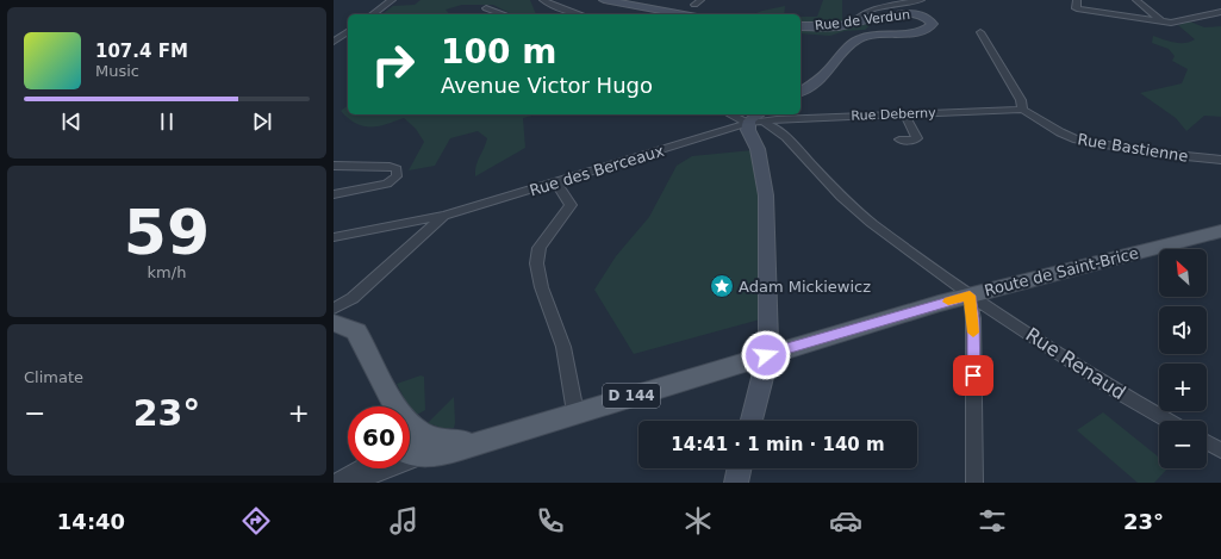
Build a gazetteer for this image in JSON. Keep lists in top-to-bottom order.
{
  "streets": {
    "main road": ["Rue de Verdun", "Route de Saint-Brice", "D 144"],
    "street": [
      "Rue Deberny",
      "Rue Bastienne",
      "Rue des Berceaux",
      "Rue Renaud"
    ]
  },
  "crossings": [
    ["Rue Deberny", "Rue Bastienne"],
    ["Rue Deberny", "Rue des Berceaux"],
    ["Rue Deberny", "Rue Renaud"],
    ["Rue des Berceaux", "Rue Renaud"],
    ["Route de Saint-Brice", "Rue Renaud"],
    ["Route de Saint-Brice", "D 144"]
  ],
  "places": {
    "place": ["Adam Mickiewicz"]
  },
  "north": "top left",
  "page": {
    "turn": ["100 m", "Avenue Victor Hugo"],
    "song": ["107.4 FM", "Music"],
    "tile": [
      ["59", "km/h"],
      "Climate"
    ],
    "map_buttons": ["+", "−"],
    "heat": ["−", "23°", "+"],
    "limit": "60",
    "trip": "14:41 · 1 min · 140 m",
    "tabs": ["14:40", "23°"]
  }
}
